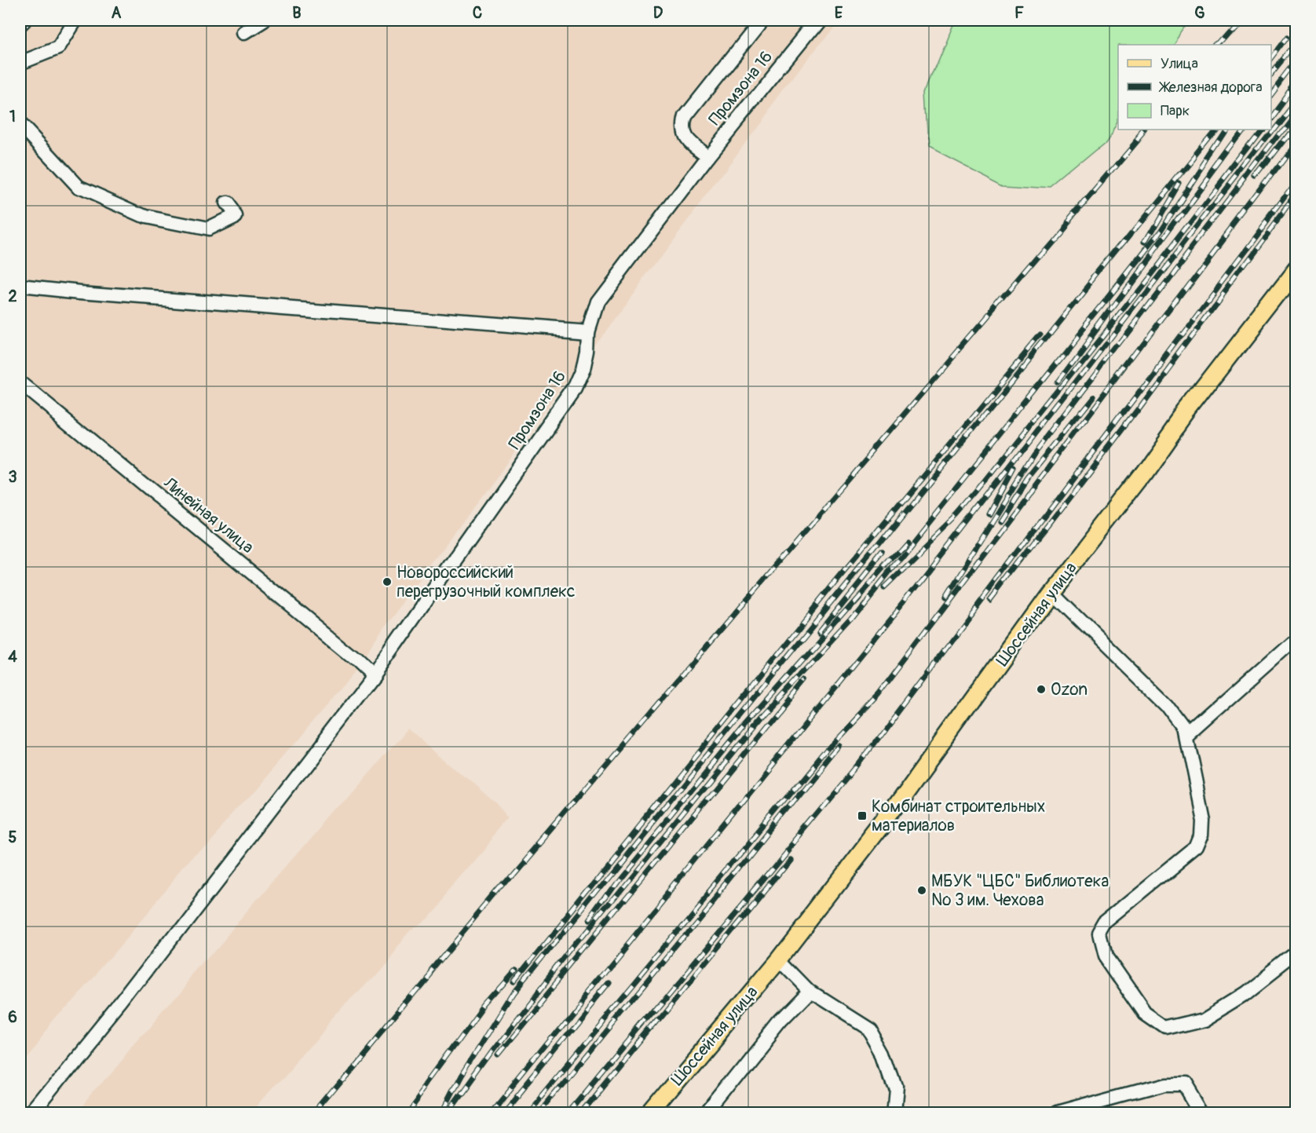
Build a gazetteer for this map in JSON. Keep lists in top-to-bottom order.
{
  "streets": {
    "main road": ["Шоссейная улица"],
    "street": ["Промзона 16", "Линейная улица"]
  },
  "crossings": [
    ["Промзона 16", "Линейная улица"]
  ],
  "places": {
    "other": ["Новороссийский перегрузочный комплекс", "Ozon", "МБУК \"ЦБС\" Библиотека № 3 им. Чехова"],
    "transit": ["Комбинат строительных материалов"]
  },
  "legend": ["Улица", "Железная дорога", "Парк"],
  "grid": {
    "columns": [
      "A",
      "B",
      "C",
      "D",
      "E",
      "F",
      "G"
    ],
    "rows": [
      "1",
      "2",
      "3",
      "4",
      "5",
      "6"
    ]
  }
}
